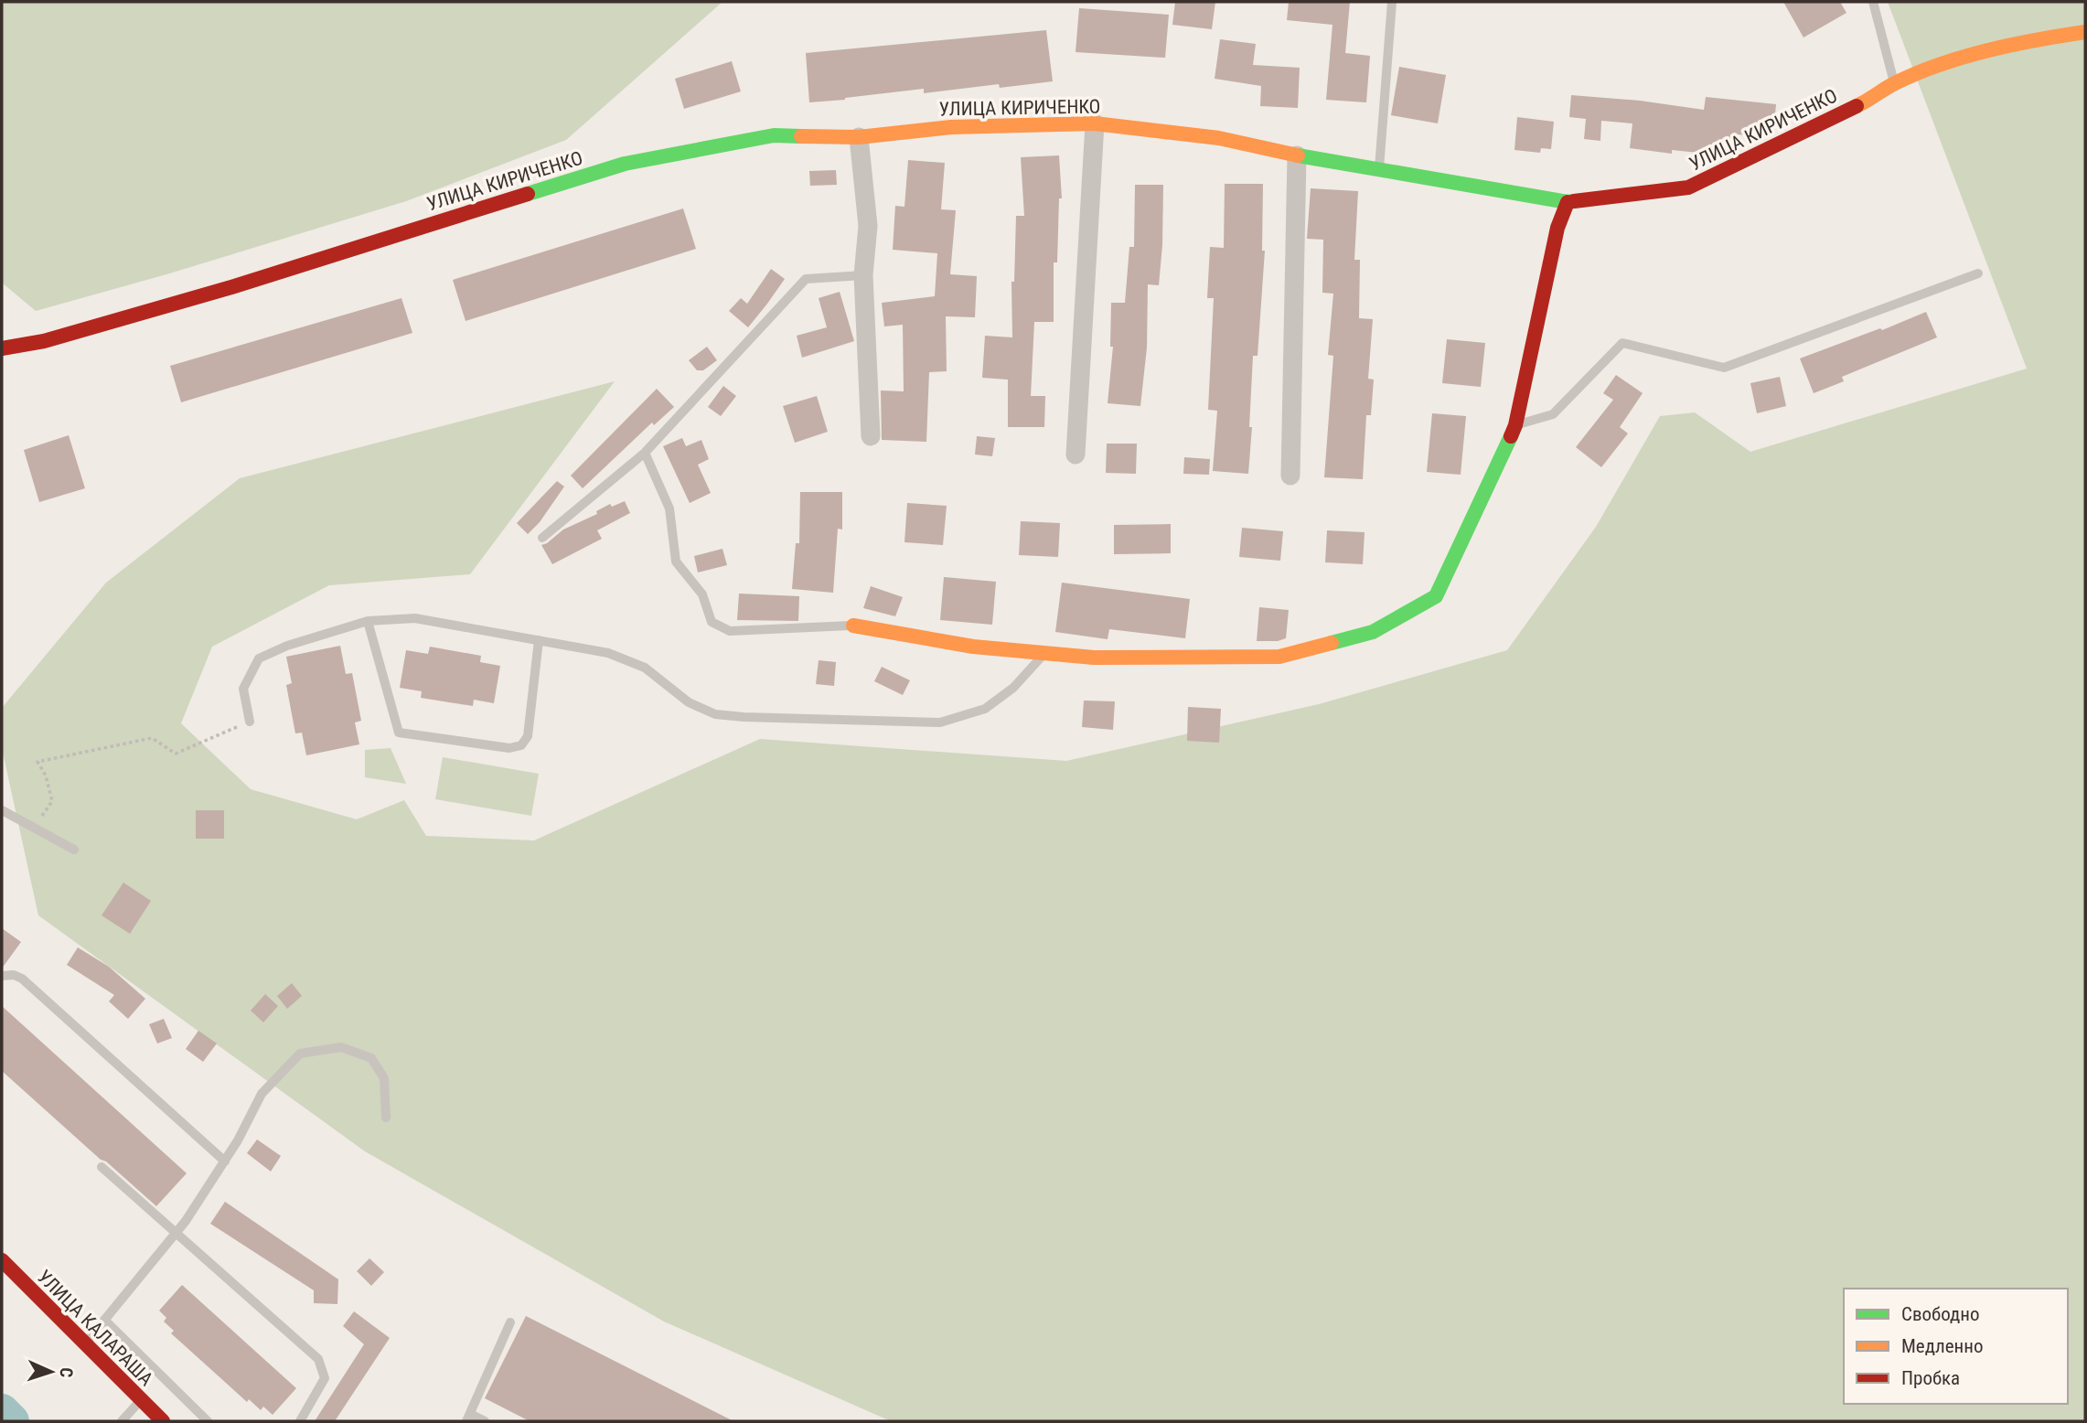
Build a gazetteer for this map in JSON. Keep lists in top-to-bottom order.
{
  "streets": {
    "street": ["УЛИЦА КИРИЧЕНКО", "УЛИЦА КАЛАРАША"]
  },
  "legend": ["Свободно", "Медленно", "Пробка"],
  "north": "right"
}
